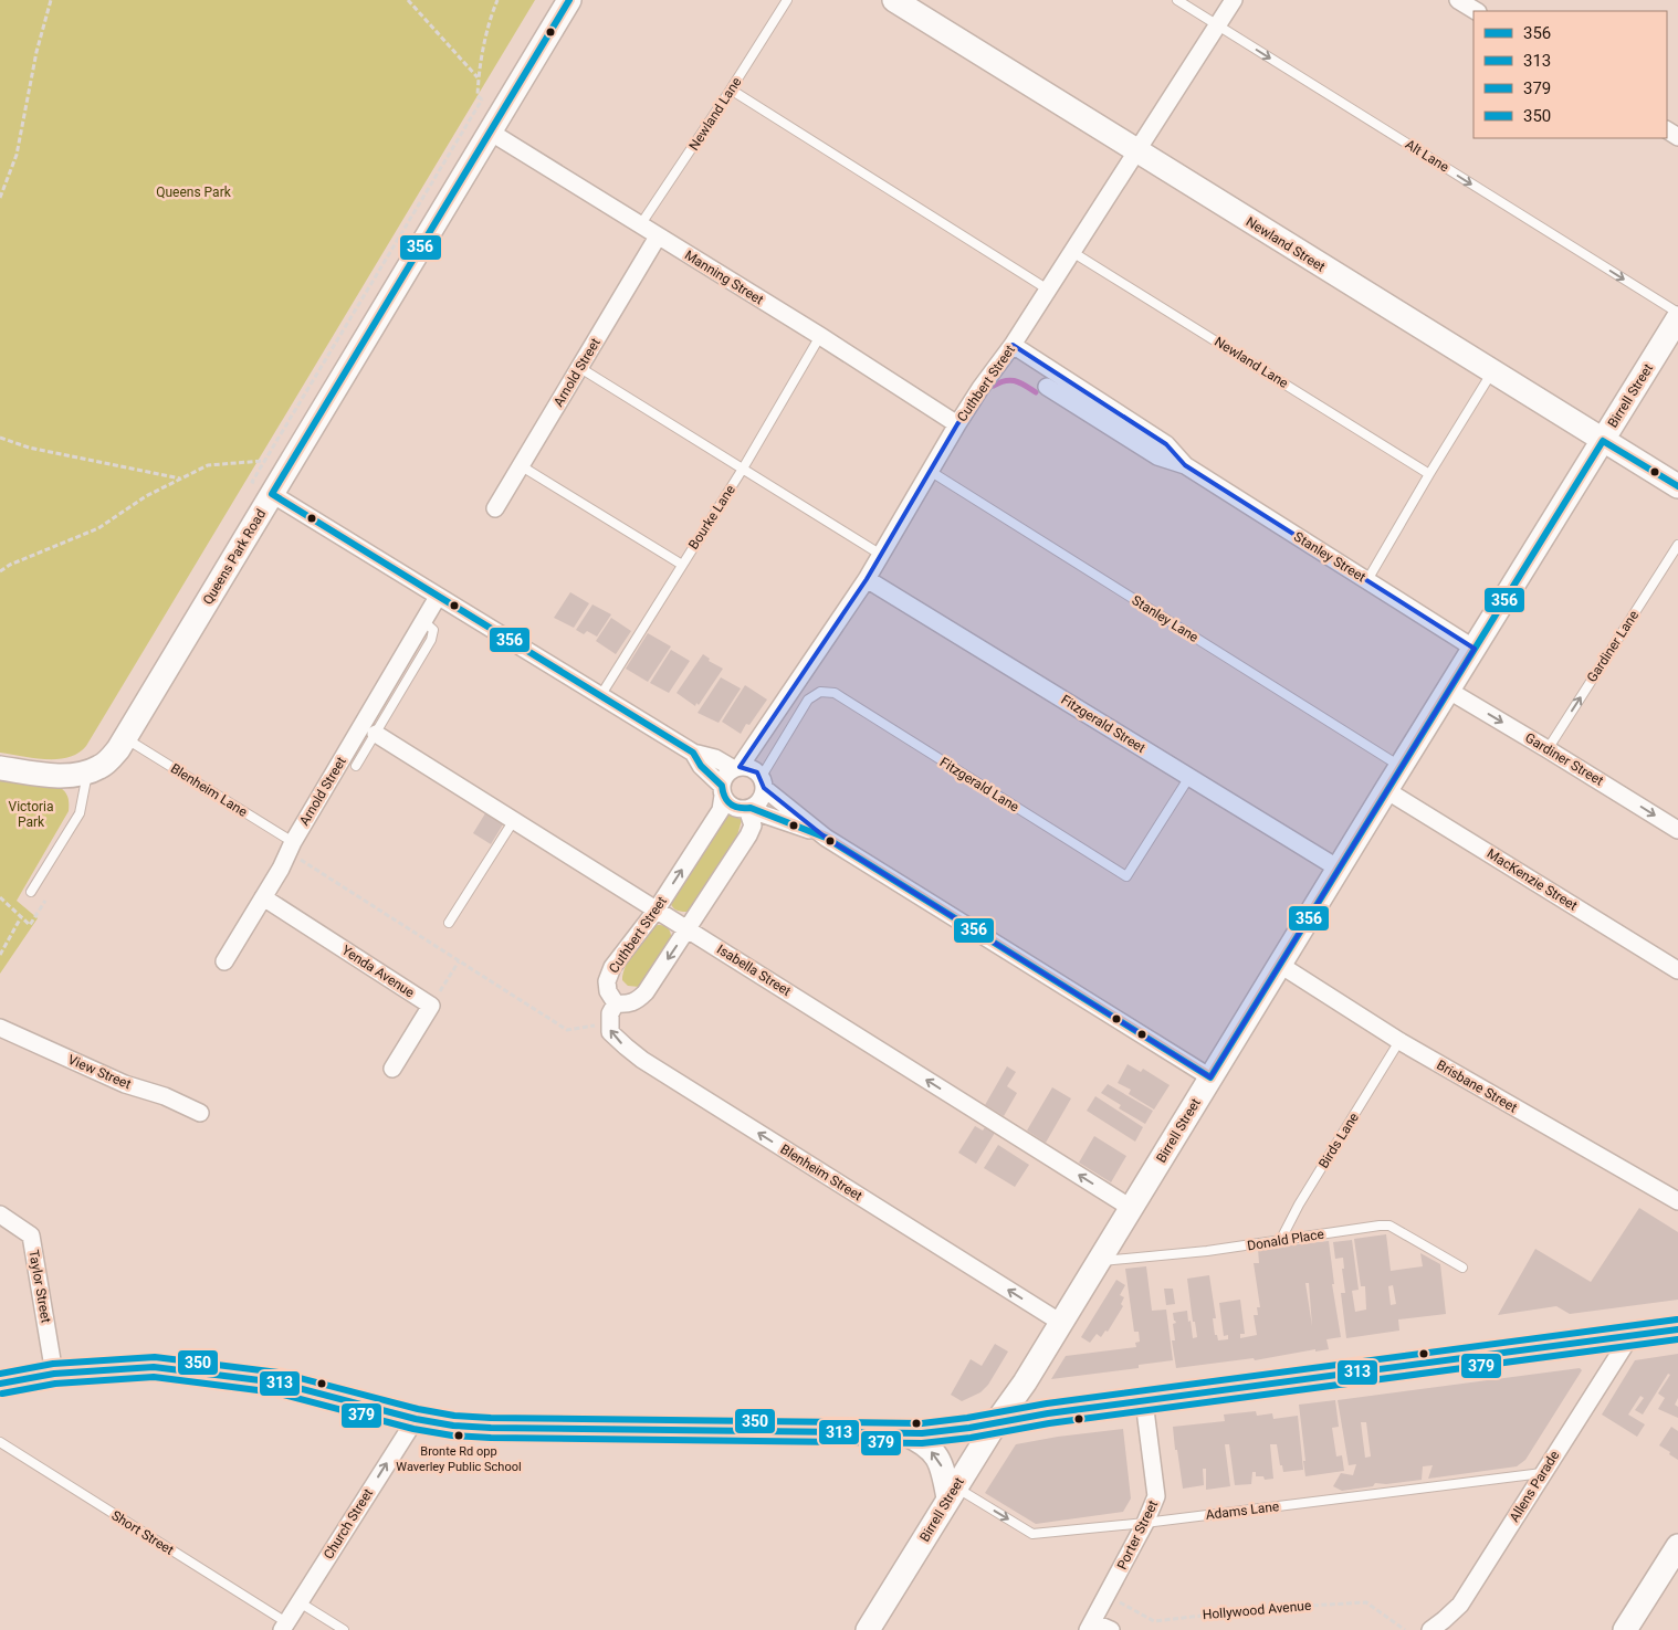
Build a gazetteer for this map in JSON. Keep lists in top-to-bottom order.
{
  "streets": {
    "street": [
      "Newland Street",
      "Manning Street",
      "Arnold Street",
      "Cuthbert Street",
      "Birrell Street",
      "Queens Park Road",
      "Stanley Street",
      "Fitzgerald Street",
      "Gardiner Street",
      "MacKenzie Street",
      "Isabella Street",
      "Yenda Avenue",
      "View Street",
      "Brisbane Street",
      "Blenheim Street",
      "Taylor Street",
      "Allens Parade",
      "Church Street",
      "Porter Street"
    ],
    "lane": [
      "Newland Lane",
      "Alt Lane",
      "Bourke Lane",
      "Stanley Lane",
      "Gardiner Lane",
      "Fitzgerald Lane",
      "Blenheim Lane",
      "Birds Lane",
      "Donald Place",
      "Adams Lane",
      "Short Street"
    ],
    "path": ["Hollywood Avenue"]
  },
  "crossings": [
    ["Newland Lane", "Manning Street"],
    ["Newland Lane", "Cuthbert Street"],
    ["Alt Lane", "Cuthbert Street"],
    ["Alt Lane", "Birrell Street"],
    ["Newland Street", "Cuthbert Street"],
    ["Newland Street", "Birrell Street"],
    ["Manning Street", "Arnold Street"],
    ["Manning Street", "Cuthbert Street"],
    ["Manning Street", "Bourke Lane"],
    ["Manning Street", "Queens Park Road"],
    ["Arnold Street", "Blenheim Lane"],
    ["Arnold Street", "Isabella Street"],
    ["Arnold Street", "Yenda Avenue"],
    ["Cuthbert Street", "Stanley Street"],
    ["Cuthbert Street", "Stanley Lane"],
    ["Cuthbert Street", "Fitzgerald Street"],
    ["Cuthbert Street", "Fitzgerald Lane"],
    ["Cuthbert Street", "Isabella Street"],
    ["Birrell Street", "Stanley Street"],
    ["Birrell Street", "Stanley Lane"],
    ["Birrell Street", "Fitzgerald Street"],
    ["Birrell Street", "Gardiner Street"],
    ["Birrell Street", "MacKenzie Street"],
    ["Birrell Street", "Isabella Street"],
    ["Birrell Street", "Brisbane Street"],
    ["Birrell Street", "Blenheim Street"],
    ["Birrell Street", "Donald Place"],
    ["Birrell Street", "Adams Lane"],
    ["Queens Park Road", "Blenheim Lane"],
    ["Gardiner Lane", "Gardiner Street"],
    ["Fitzgerald Street", "Fitzgerald Lane"],
    ["Brisbane Street", "Birds Lane"],
    ["Birds Lane", "Donald Place"],
    ["Allens Parade", "Adams Lane"],
    ["Adams Lane", "Porter Street"],
    ["Church Street", "Short Street"],
    ["Porter Street", "Hollywood Avenue"]
  ],
  "one_way": [
    "Alt Lane",
    "Gardiner Lane",
    "Gardiner Street",
    "Isabella Street",
    "Blenheim Street",
    "Church Street"
  ],
  "parks": ["Queens Park", "Victoria Park"],
  "places": ["Bronte Rd opp Waverley Public School"],
  "lines": [
    "transit line 356",
    "transit line 350",
    "transit line 313",
    "transit line 379"
  ],
  "legend": [
    "356",
    "313",
    "379",
    "350"
  ]
}
